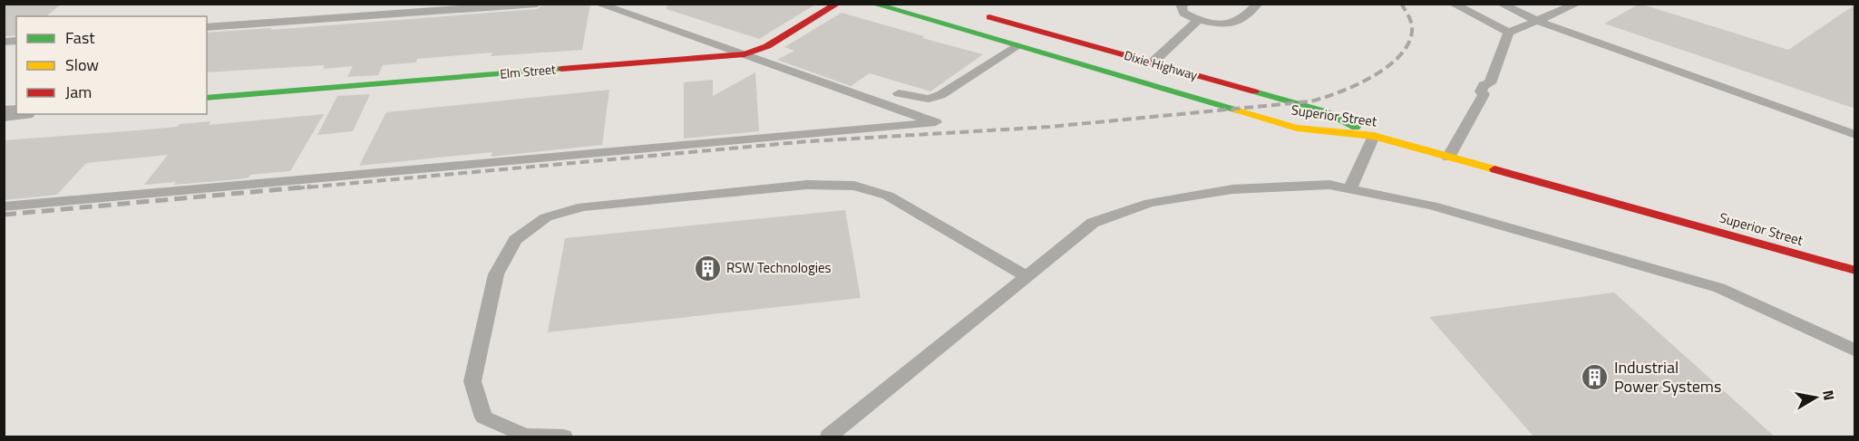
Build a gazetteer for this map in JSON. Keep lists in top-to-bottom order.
{
  "streets": {
    "main road": ["Dixie Highway", "Elm Street", "Superior Street"]
  },
  "crossings": [
    ["Dixie Highway", "Superior Street"]
  ],
  "places": {
    "building": ["RSW Technologies", "Industrial Power Systems"]
  },
  "legend": ["Fast", "Slow", "Jam"],
  "north": "right"
}
